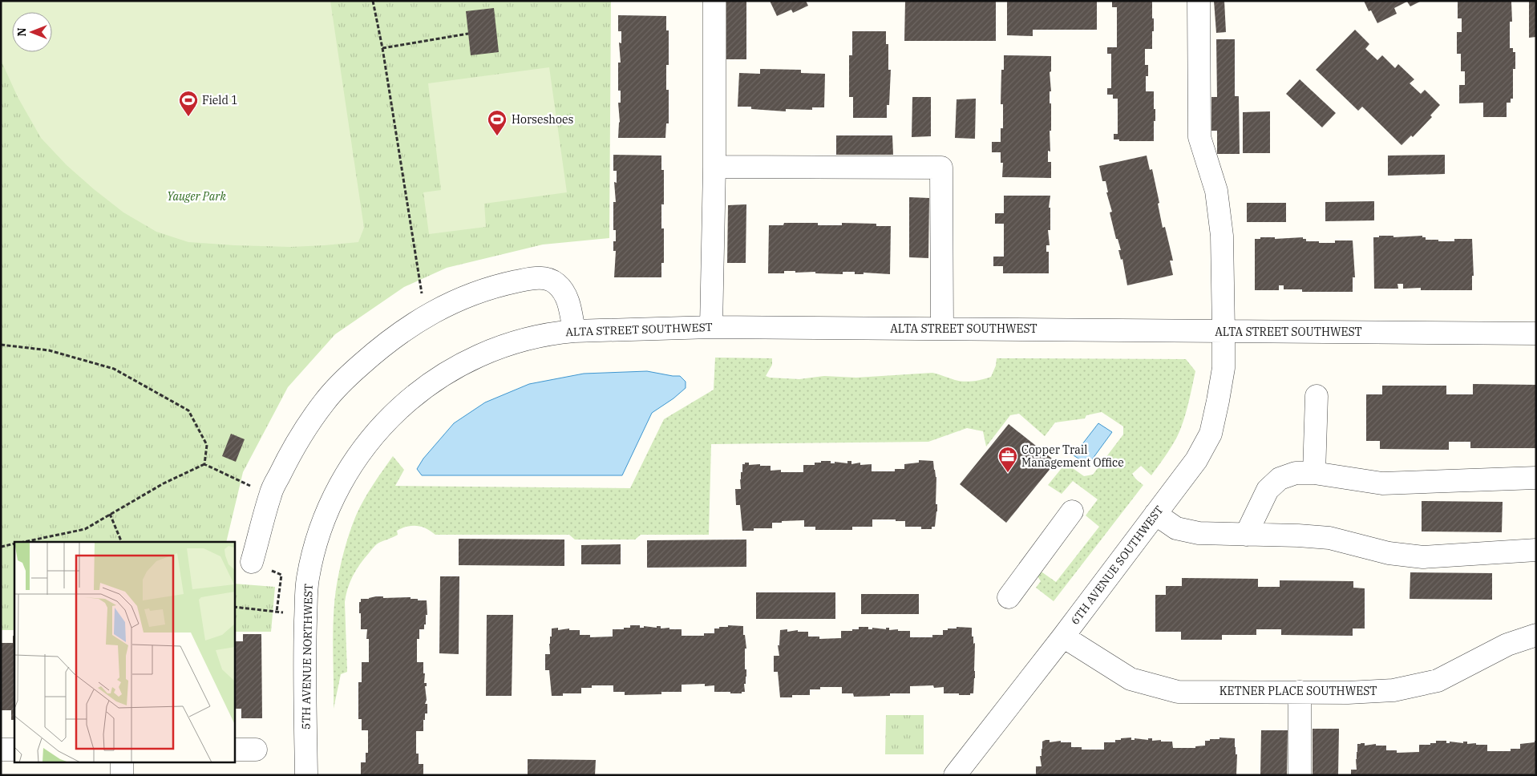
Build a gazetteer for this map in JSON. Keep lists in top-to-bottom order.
{
  "streets": {
    "street": [
      "ALTA STREET SOUTHWEST",
      "6TH AVENUE SOUTHWEST",
      "5TH AVENUE NORTHWEST",
      "KETNER PLACE SOUTHWEST"
    ]
  },
  "crossings": [
    ["ALTA STREET SOUTHWEST", "6TH AVENUE SOUTHWEST"],
    ["ALTA STREET SOUTHWEST", "5TH AVENUE NORTHWEST"],
    ["6TH AVENUE SOUTHWEST", "KETNER PLACE SOUTHWEST"]
  ],
  "parks": ["Yauger Park"],
  "places": {
    "sports": ["Field 1", "Horseshoes"],
    "office": ["Copper Trail Management Office"]
  },
  "north": "left"
}
